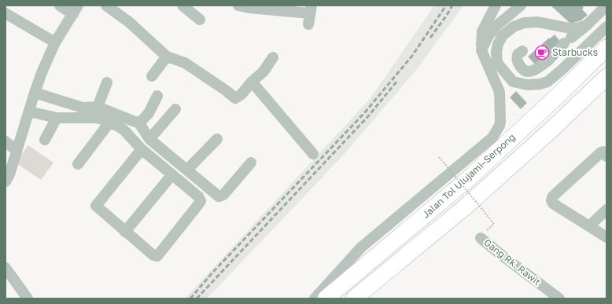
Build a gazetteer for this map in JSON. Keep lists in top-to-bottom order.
{
  "streets": {
    "highway": ["Jalan Tol Ulujami–Serpong"],
    "street": ["Gang Rk. Rawit"]
  },
  "places": {
    "cafe": ["Starbucks"]
  }
}
